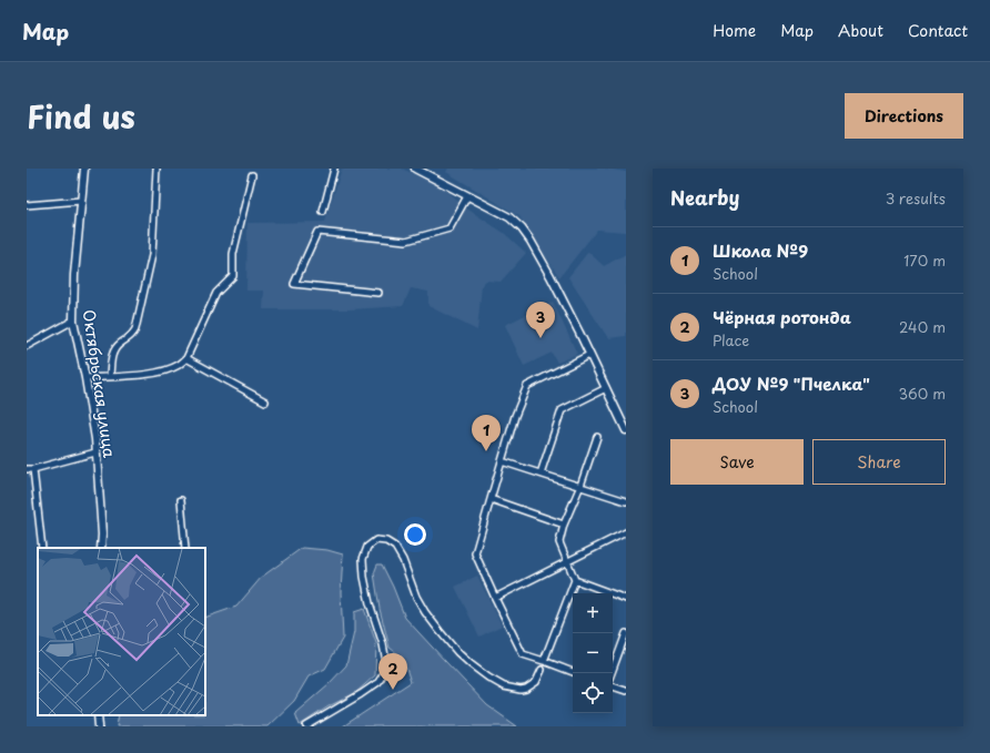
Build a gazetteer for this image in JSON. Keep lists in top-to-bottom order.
{
  "streets": {
    "main road": ["Октябрьская улица"]
  },
  "page": {
    "header": "Map",
    "nav": [
      "Home",
      "Map",
      "About",
      "Contact"
    ],
    "title": "Find us",
    "buttons": [
      "Directions",
      ["Save", "Share"]
    ],
    "heading": ["Nearby", "3 results"],
    "list": [
      {
        "mark": "1",
        "name": "Школа №9",
        "note": "School",
        "value": "170 m"
      },
      {
        "mark": "2",
        "name": "Чёрная ротонда",
        "note": "Place",
        "value": "240 m"
      },
      {
        "mark": "3",
        "name": "ДОУ №9 \"Пчелка\"",
        "note": "School",
        "value": "360 m"
      }
    ],
    "pins": ["3", "1", "2"],
    "map_buttons": ["+", "−"]
  }
}
